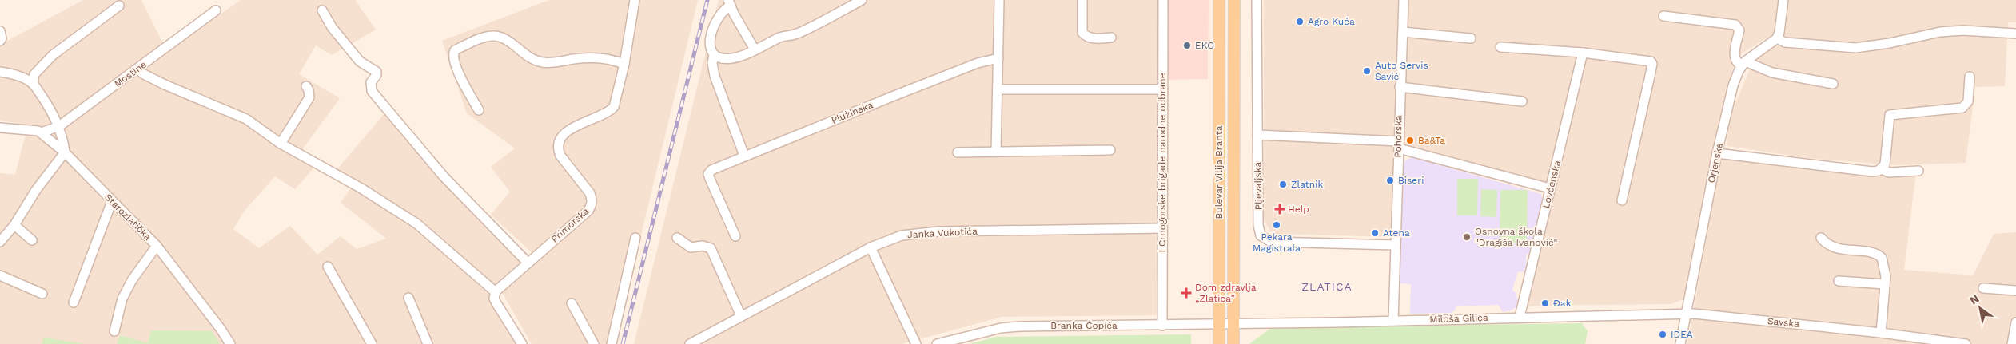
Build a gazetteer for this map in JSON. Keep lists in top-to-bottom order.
{
  "streets": {
    "main road": ["Bulevar Vilija Branta"],
    "street": [
      "Mostine",
      "Plužinska",
      "Pohorska",
      "I Crnogorske brigade narodne odbrane",
      "Orjenska",
      "Lovćenska",
      "Pljevaljska",
      "Starozlatička",
      "Primorska",
      "Janka Vukotića",
      "Miloša Gilića",
      "Savska",
      "Branka Ćopića"
    ]
  },
  "crossings": [
    ["Mostine", "Starozlatička"],
    ["Pohorska", "Pljevaljska"],
    ["Pohorska", "Miloša Gilića"],
    ["I Crnogorske brigade narodne odbrane", "Janka Vukotića"],
    ["I Crnogorske brigade narodne odbrane", "Branka Ćopića"],
    ["Orjenska", "Miloša Gilića"],
    ["Orjenska", "Savska"],
    ["Bulevar Vilija Branta", "Miloša Gilića"],
    ["Bulevar Vilija Branta", "Branka Ćopića"],
    ["Lovćenska", "Miloša Gilića"],
    ["Miloša Gilića", "Savska"],
    ["Miloša Gilića", "Branka Ćopića"]
  ],
  "districts": ["ZLATICA"],
  "places": {
    "other": [
      "Agro Kuća",
      "EKO",
      "Auto Servis Savić",
      "Ba&Ta",
      "Biseri",
      "Zlatnik",
      "Pekara Magistrala",
      "Atena",
      "Osnovna škola \"Dragiša Ivanović\"",
      "Đak",
      "IDEA"
    ],
    "health": ["Help", "Dom zdravlja „Zlatica”"]
  },
  "north": "top left"
}
